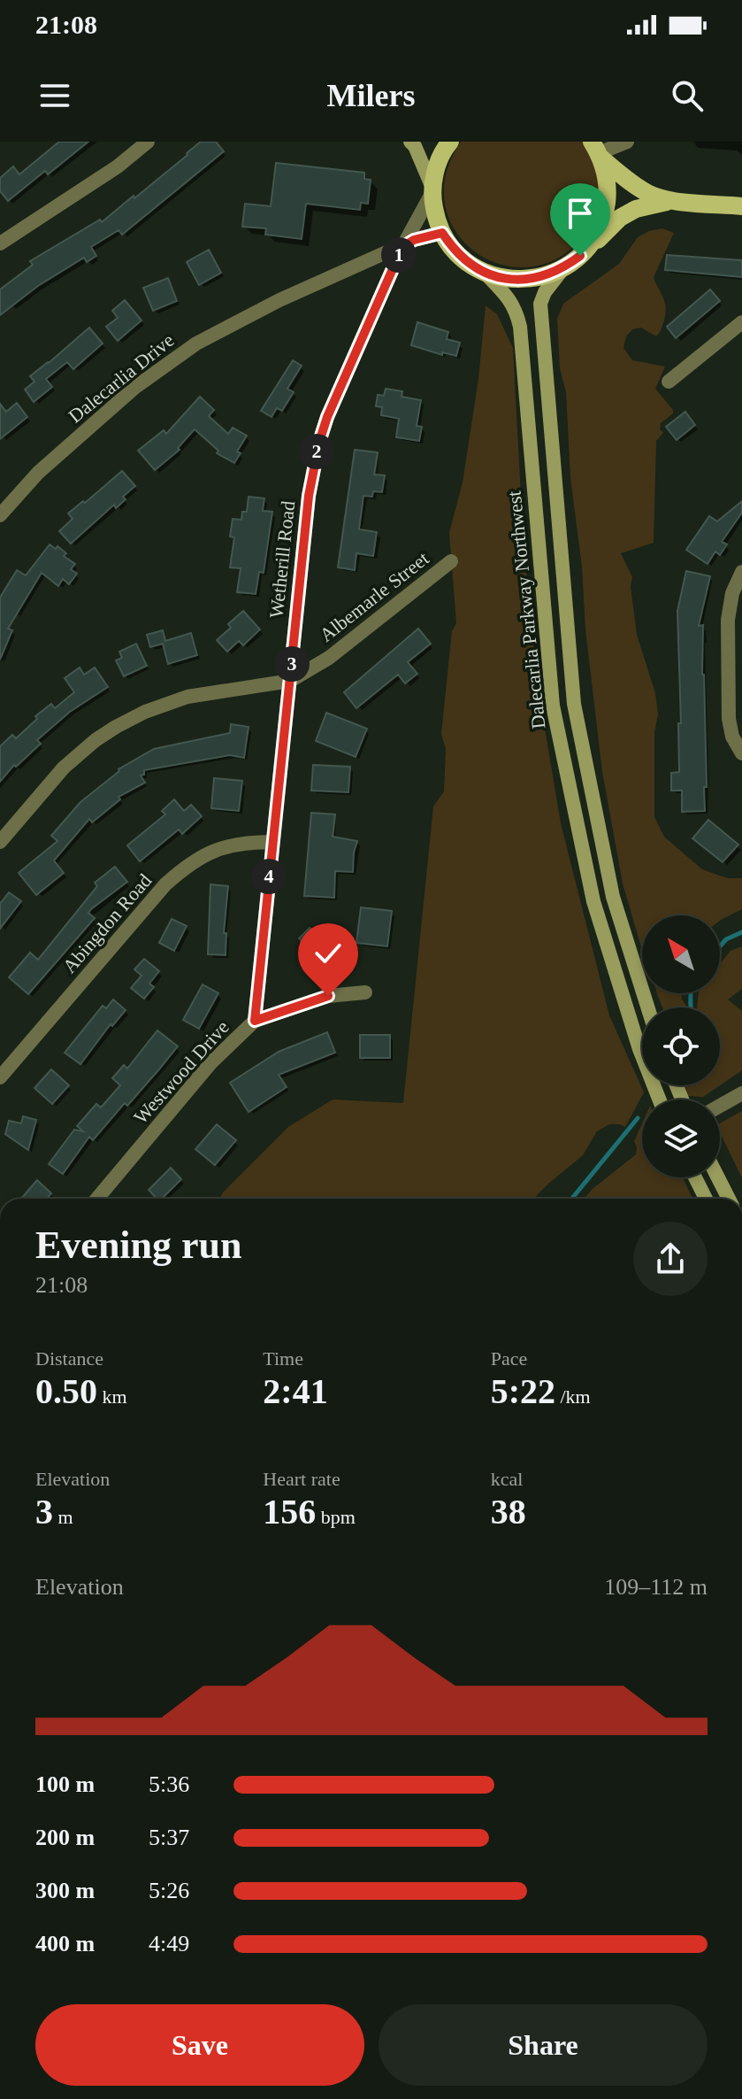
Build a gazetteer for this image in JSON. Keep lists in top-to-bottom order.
{
  "streets": {
    "main road": ["Dalecarlia Parkway Northwest"],
    "street": [
      "Dalecarlia Drive",
      "Wetherill Road",
      "Albemarle Street",
      "Abingdon Road",
      "Westwood Drive"
    ]
  },
  "crossings": [
    ["Dalecarlia Drive", "Wetherill Road"],
    ["Wetherill Road", "Albemarle Street"],
    ["Wetherill Road", "Abingdon Road"],
    ["Wetherill Road", "Westwood Drive"]
  ],
  "north": "top left",
  "page": {
    "status": "21:08",
    "header": "Milers",
    "pins": [
      "1",
      "2",
      "3",
      "4"
    ],
    "heading": ["Evening run", "21:08"],
    "stats": [
      ["Distance", "0.50 km"],
      ["Time", "2:41"],
      ["Pace", "5:22 /km"],
      ["Elevation", "3 m"],
      ["Heart rate", "156 bpm"],
      ["kcal", "38"]
    ],
    "chart": ["Elevation", "109–112 m"],
    "list": [
      {
        "name": "100 m",
        "note": "5:36"
      },
      {
        "name": "200 m",
        "note": "5:37"
      },
      {
        "name": "300 m",
        "note": "5:26"
      },
      {
        "name": "400 m",
        "note": "4:49"
      }
    ],
    "buttons": ["Save", "Share"]
  }
}
